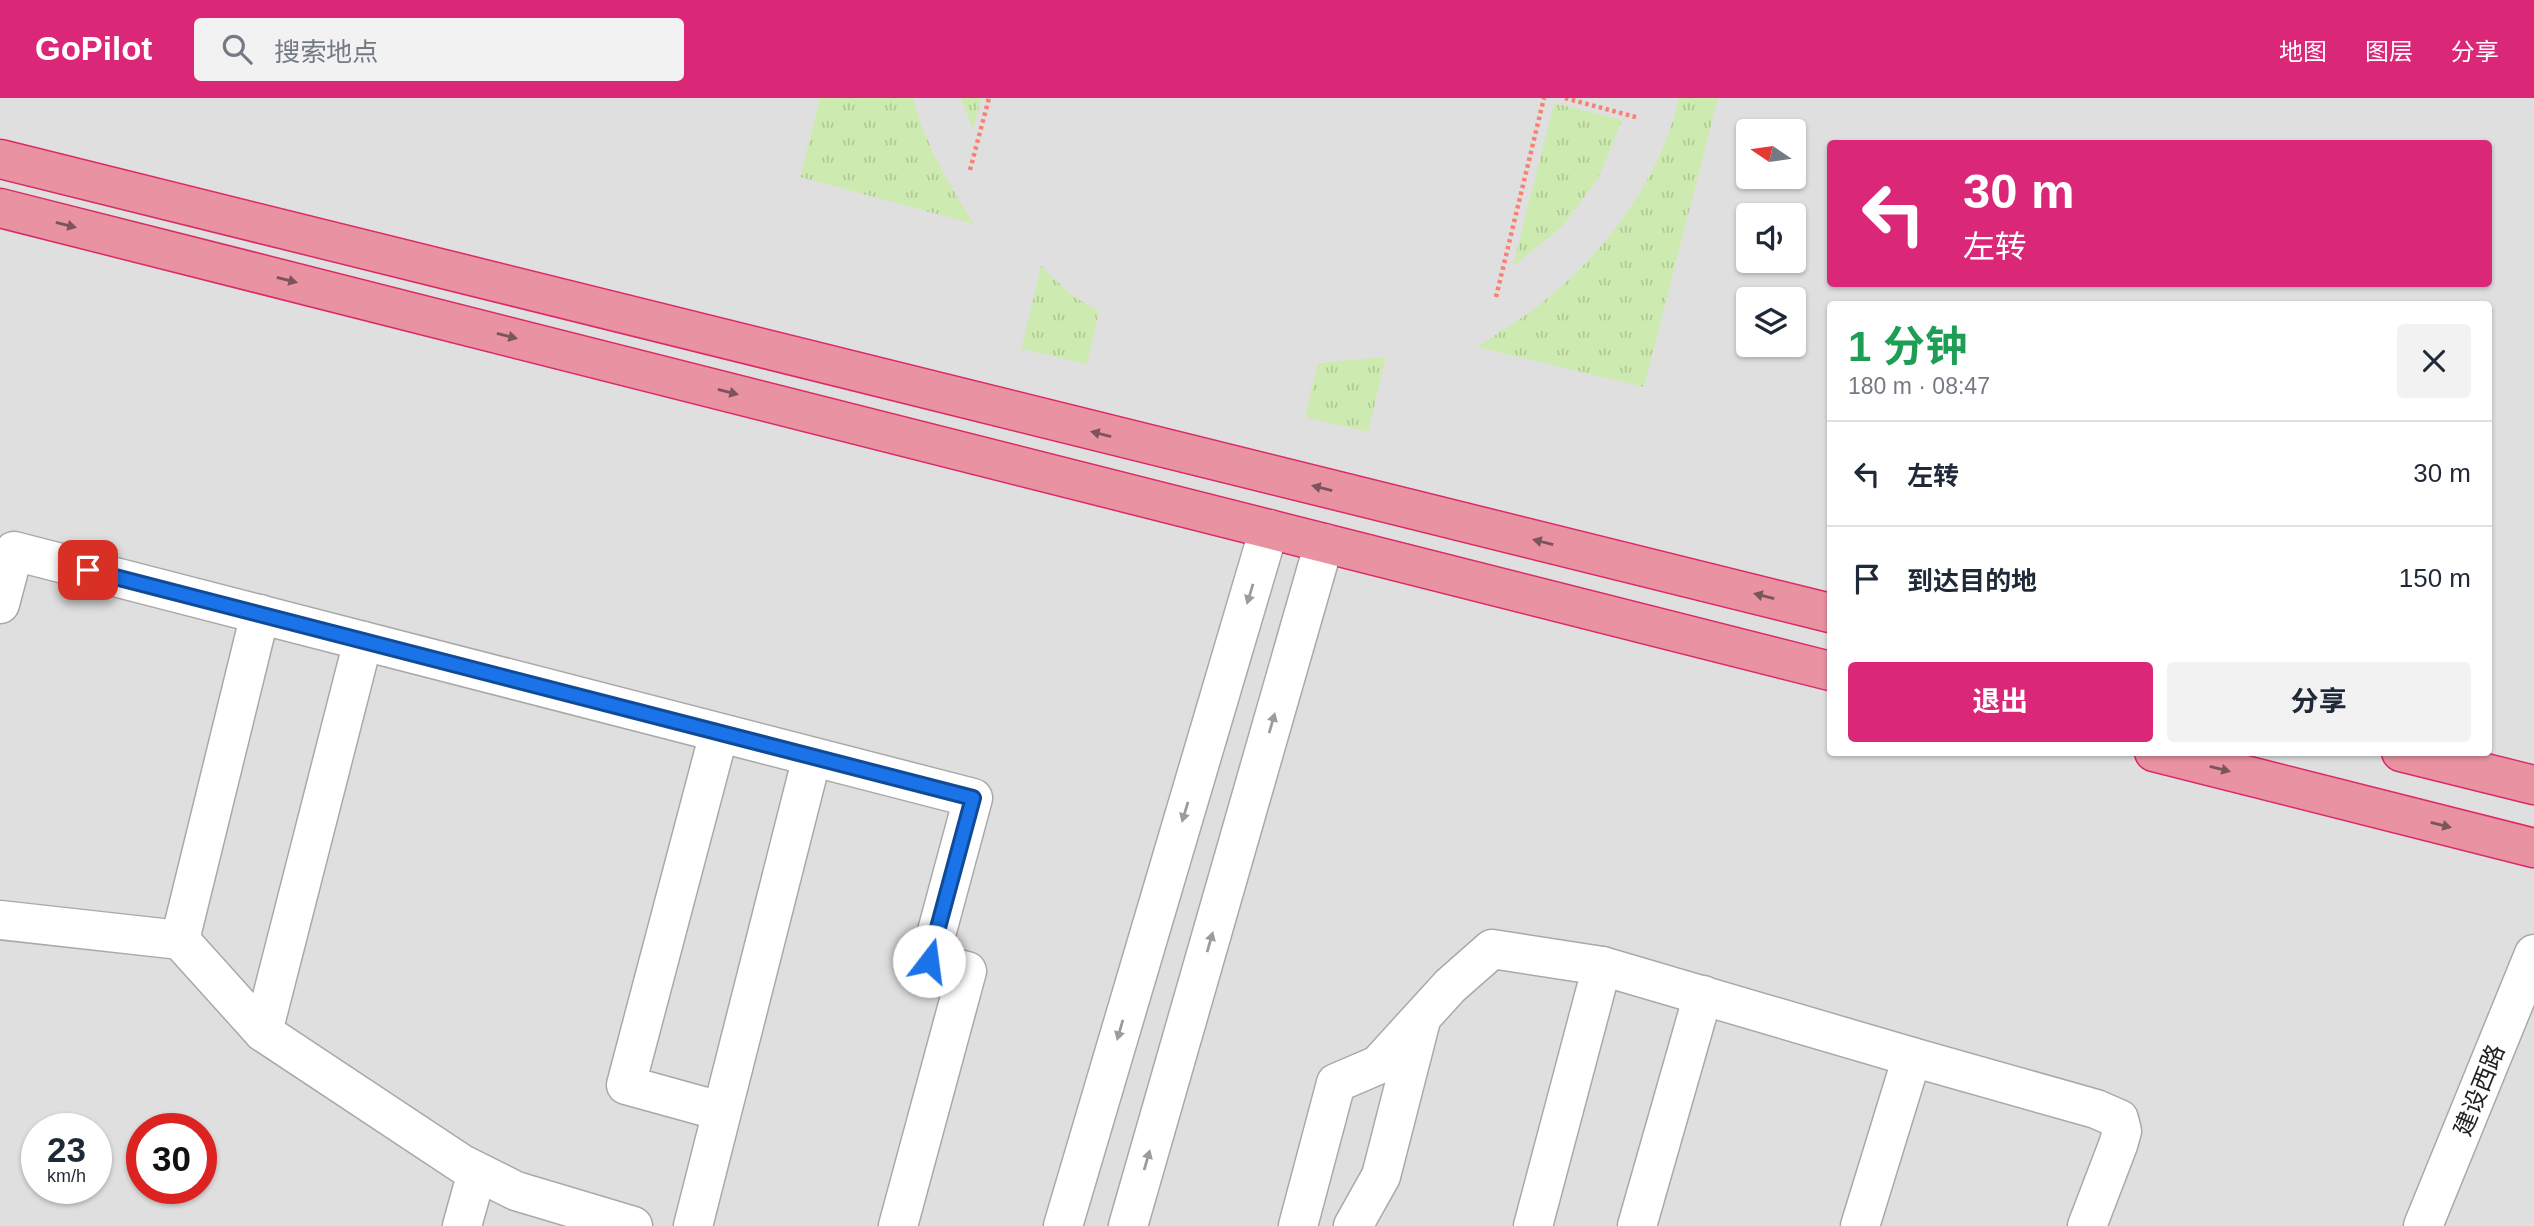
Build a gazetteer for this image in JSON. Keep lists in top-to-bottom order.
{
  "streets": {
    "street": ["建设西路"]
  },
  "north": "left",
  "page": {
    "header": "GoPilot",
    "search": "搜索地点",
    "nav": ["地图", "图层", "分享"],
    "turn": ["30 m", "左转"],
    "heading": ["1 分钟", "180 m · 08:47"],
    "list": [
      {
        "name": "左转",
        "value": "30 m"
      },
      {
        "name": "到达目的地",
        "value": "150 m"
      }
    ],
    "buttons": ["退出", "分享"],
    "speed": "23 km/h",
    "limit": "30"
  }
}
